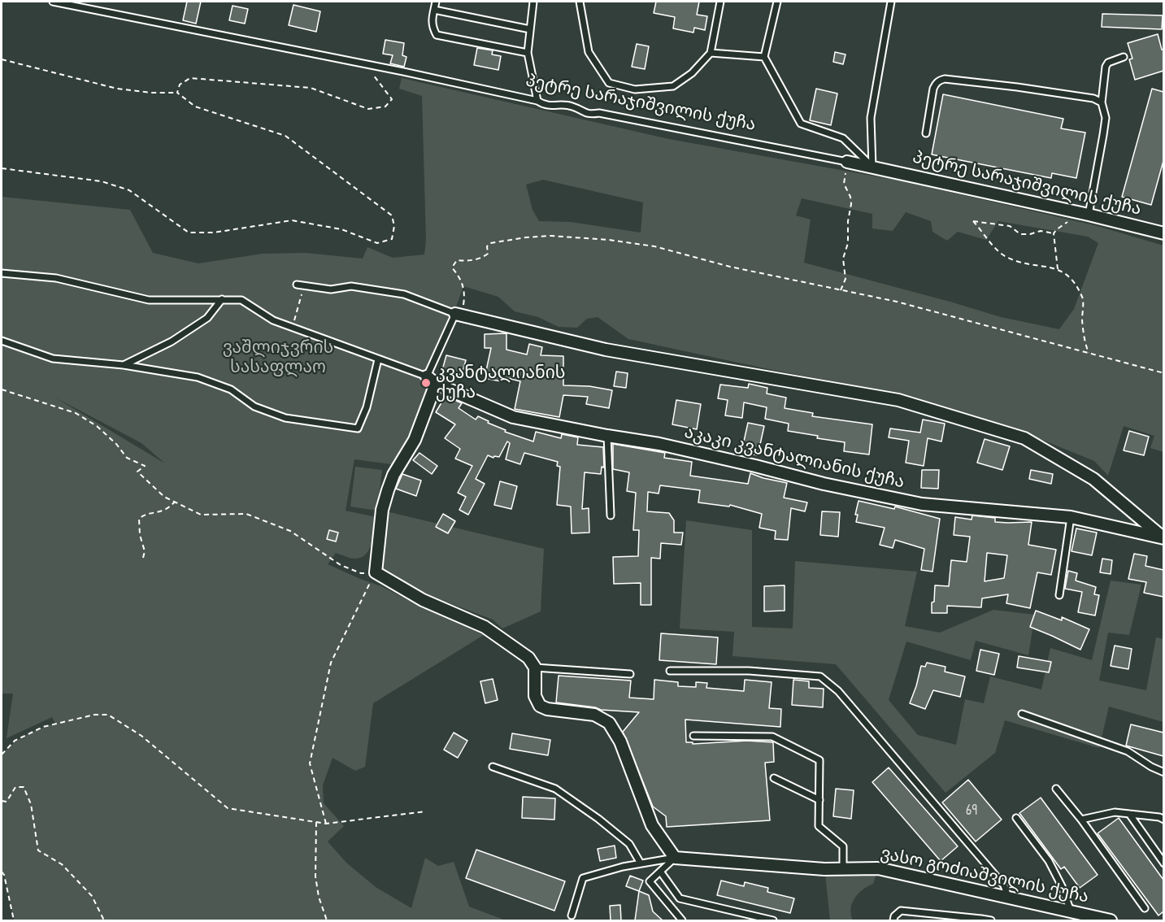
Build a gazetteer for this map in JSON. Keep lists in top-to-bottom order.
{
  "streets": {
    "street": ["პეტრე სარაჯიშვილის ქუჩა", "აკაკი კვანტალიანის ქუჩა", "ვასო გოძიაშვილის ქუჩა"]
  },
  "parks": ["ვაშლიჯვრის სასაფლაო"],
  "places": ["კვანტალიანის ქუჩა"],
  "house_numbers": ["69"]
}
